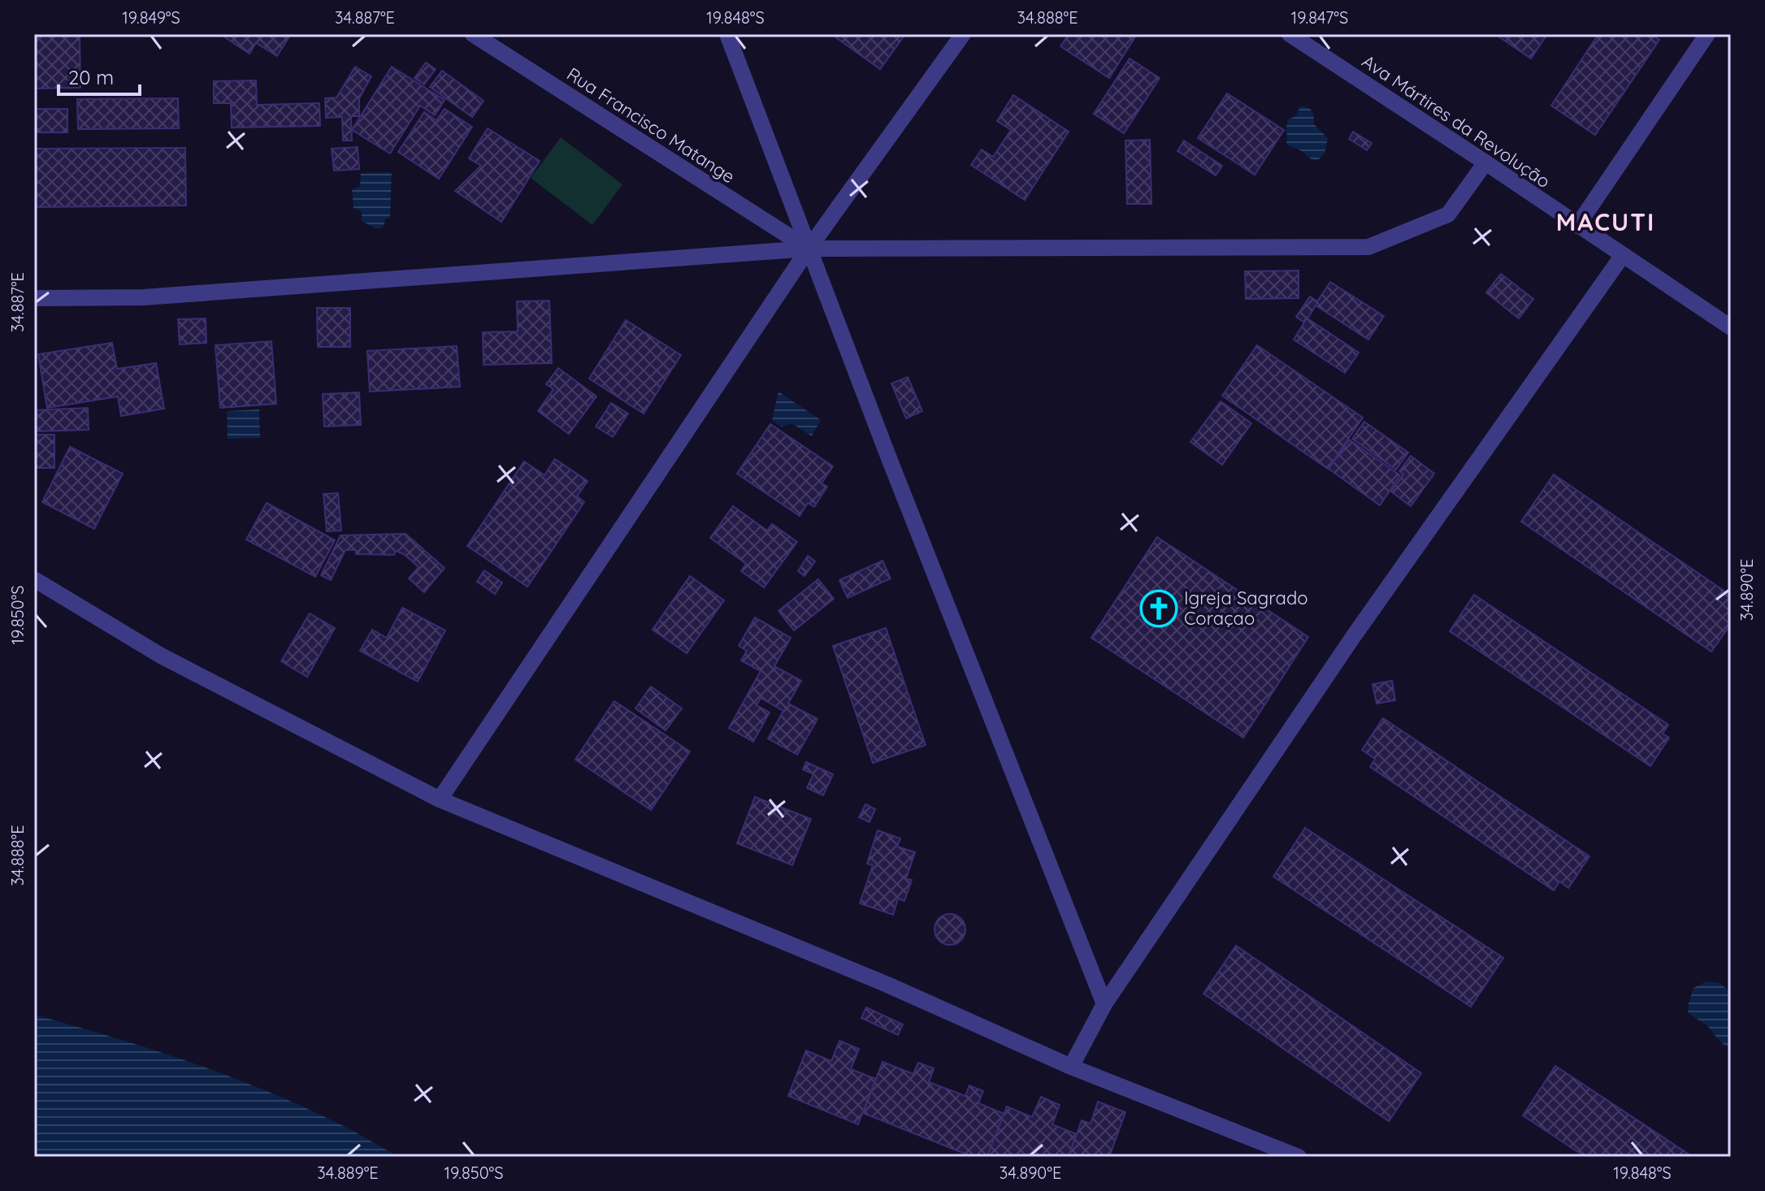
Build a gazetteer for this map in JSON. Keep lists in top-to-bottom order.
{
  "streets": {
    "street": ["Ava Mártires da Revolução", "Rua Francisco Matange"]
  },
  "districts": ["MACUTI"],
  "places": {
    "church": ["Igreja Sagrado Coraçao"]
  },
  "scale_bar": "20 m",
  "coordinates": [
    "19.849°S",
    "34.887°E",
    "19.848°S",
    "34.888°E",
    "19.847°S",
    "34.890°E",
    "19.850°S",
    "34.889°E"
  ]
}
